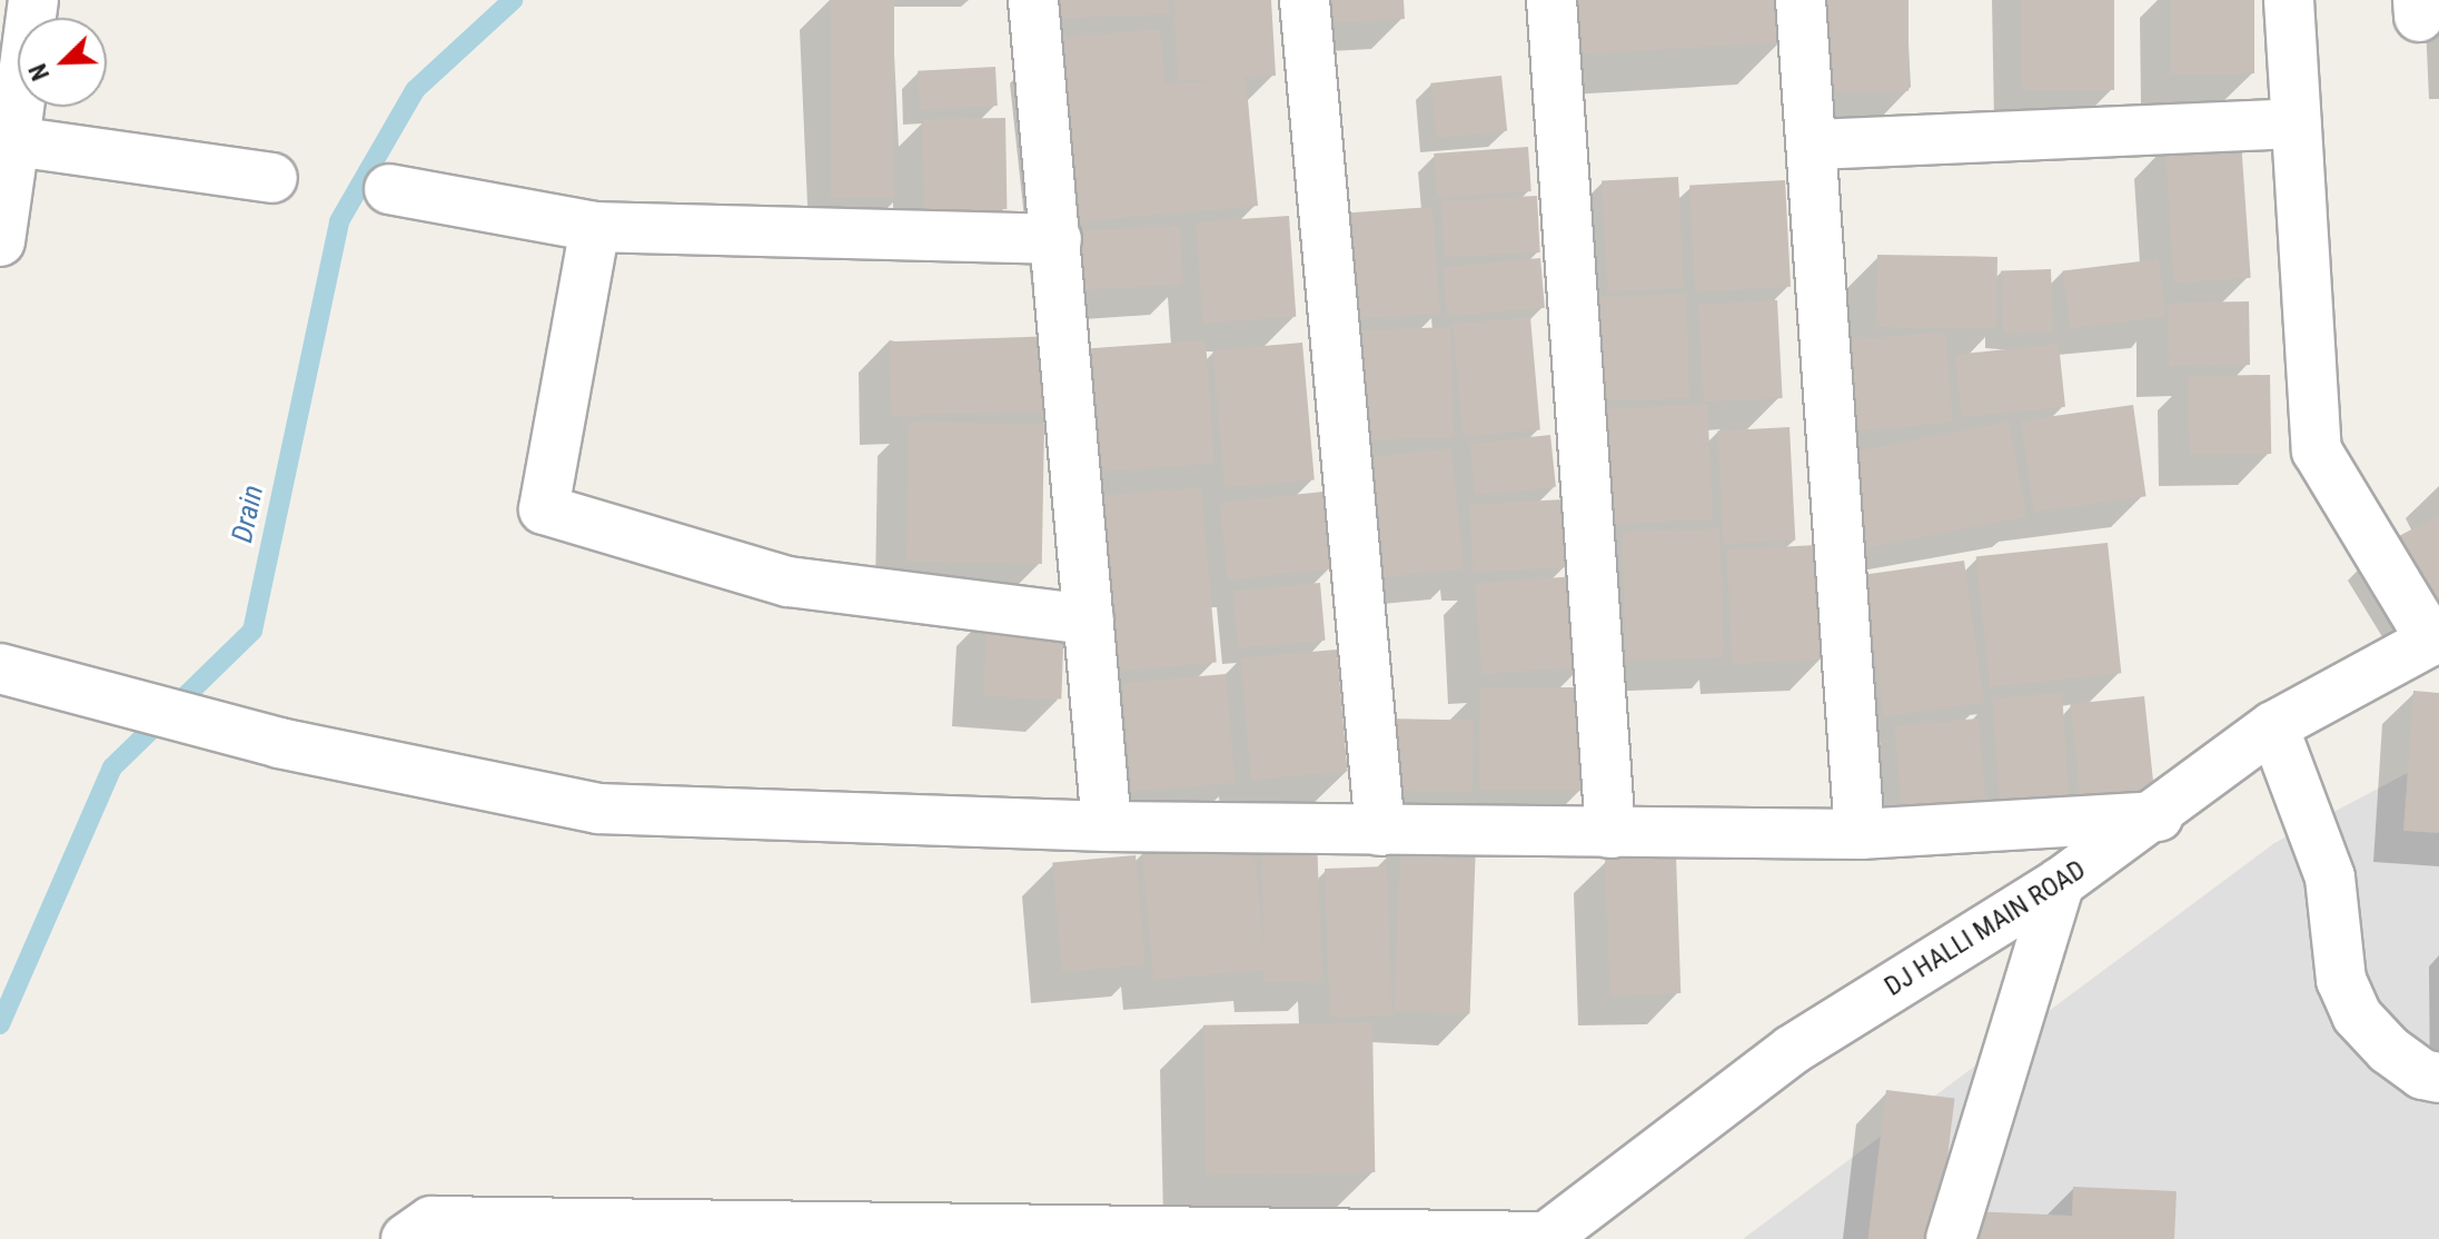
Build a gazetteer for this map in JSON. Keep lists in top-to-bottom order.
{
  "streets": {
    "street": ["DJ HALLI MAIN ROAD"]
  },
  "water": ["Drain"],
  "north": "bottom left"
}
